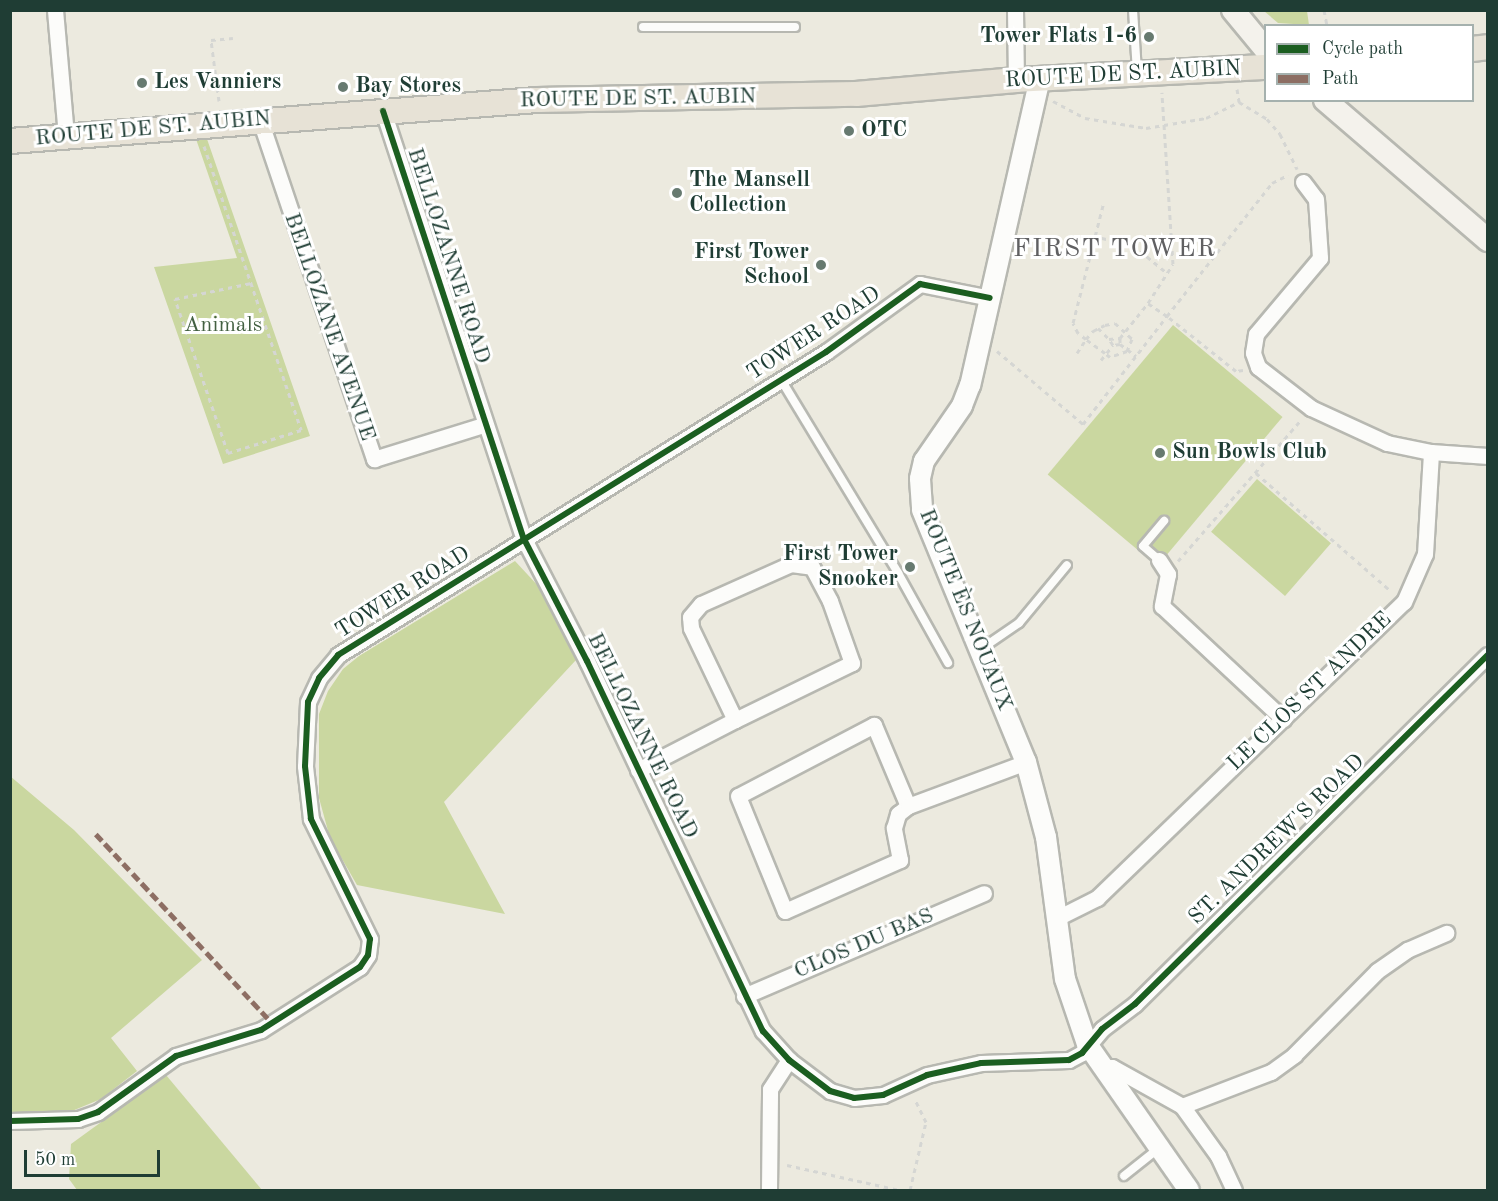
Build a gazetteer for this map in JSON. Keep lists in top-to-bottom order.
{
  "streets": {
    "main road": ["ROUTE DE ST. AUBIN"],
    "street": [
      "BELLOZANNE ROAD",
      "BELLOZANE AVENUE",
      "TOWER ROAD",
      "ROUTE ÈS NOUAUX",
      "LE CLOS ST ANDRE",
      "ST. ANDREW'S ROAD",
      "CLOS DU BAS"
    ]
  },
  "crossings": [
    ["ROUTE DE ST. AUBIN", "BELLOZANNE ROAD"],
    ["ROUTE DE ST. AUBIN", "BELLOZANE AVENUE"],
    ["ROUTE DE ST. AUBIN", "ROUTE ÈS NOUAUX"],
    ["BELLOZANNE ROAD", "BELLOZANE AVENUE"],
    ["BELLOZANNE ROAD", "TOWER ROAD"],
    ["BELLOZANNE ROAD", "ROUTE ÈS NOUAUX"],
    ["BELLOZANNE ROAD", "ST. ANDREW'S ROAD"],
    ["BELLOZANNE ROAD", "CLOS DU BAS"],
    ["TOWER ROAD", "ROUTE ÈS NOUAUX"],
    ["ROUTE ÈS NOUAUX", "LE CLOS ST ANDRE"],
    ["ROUTE ÈS NOUAUX", "ST. ANDREW'S ROAD"]
  ],
  "districts": ["FIRST TOWER"],
  "parks": ["Animals"],
  "places": [
    "Tower Flats 1-6",
    "Les Vanniers",
    "Bay Stores",
    "OTC",
    "The Mansell Collection",
    "First Tower School",
    "Sun Bowls Club",
    "First Tower Snooker"
  ],
  "legend": ["Cycle path", "Path"],
  "scale_bar": "50 m"
}
